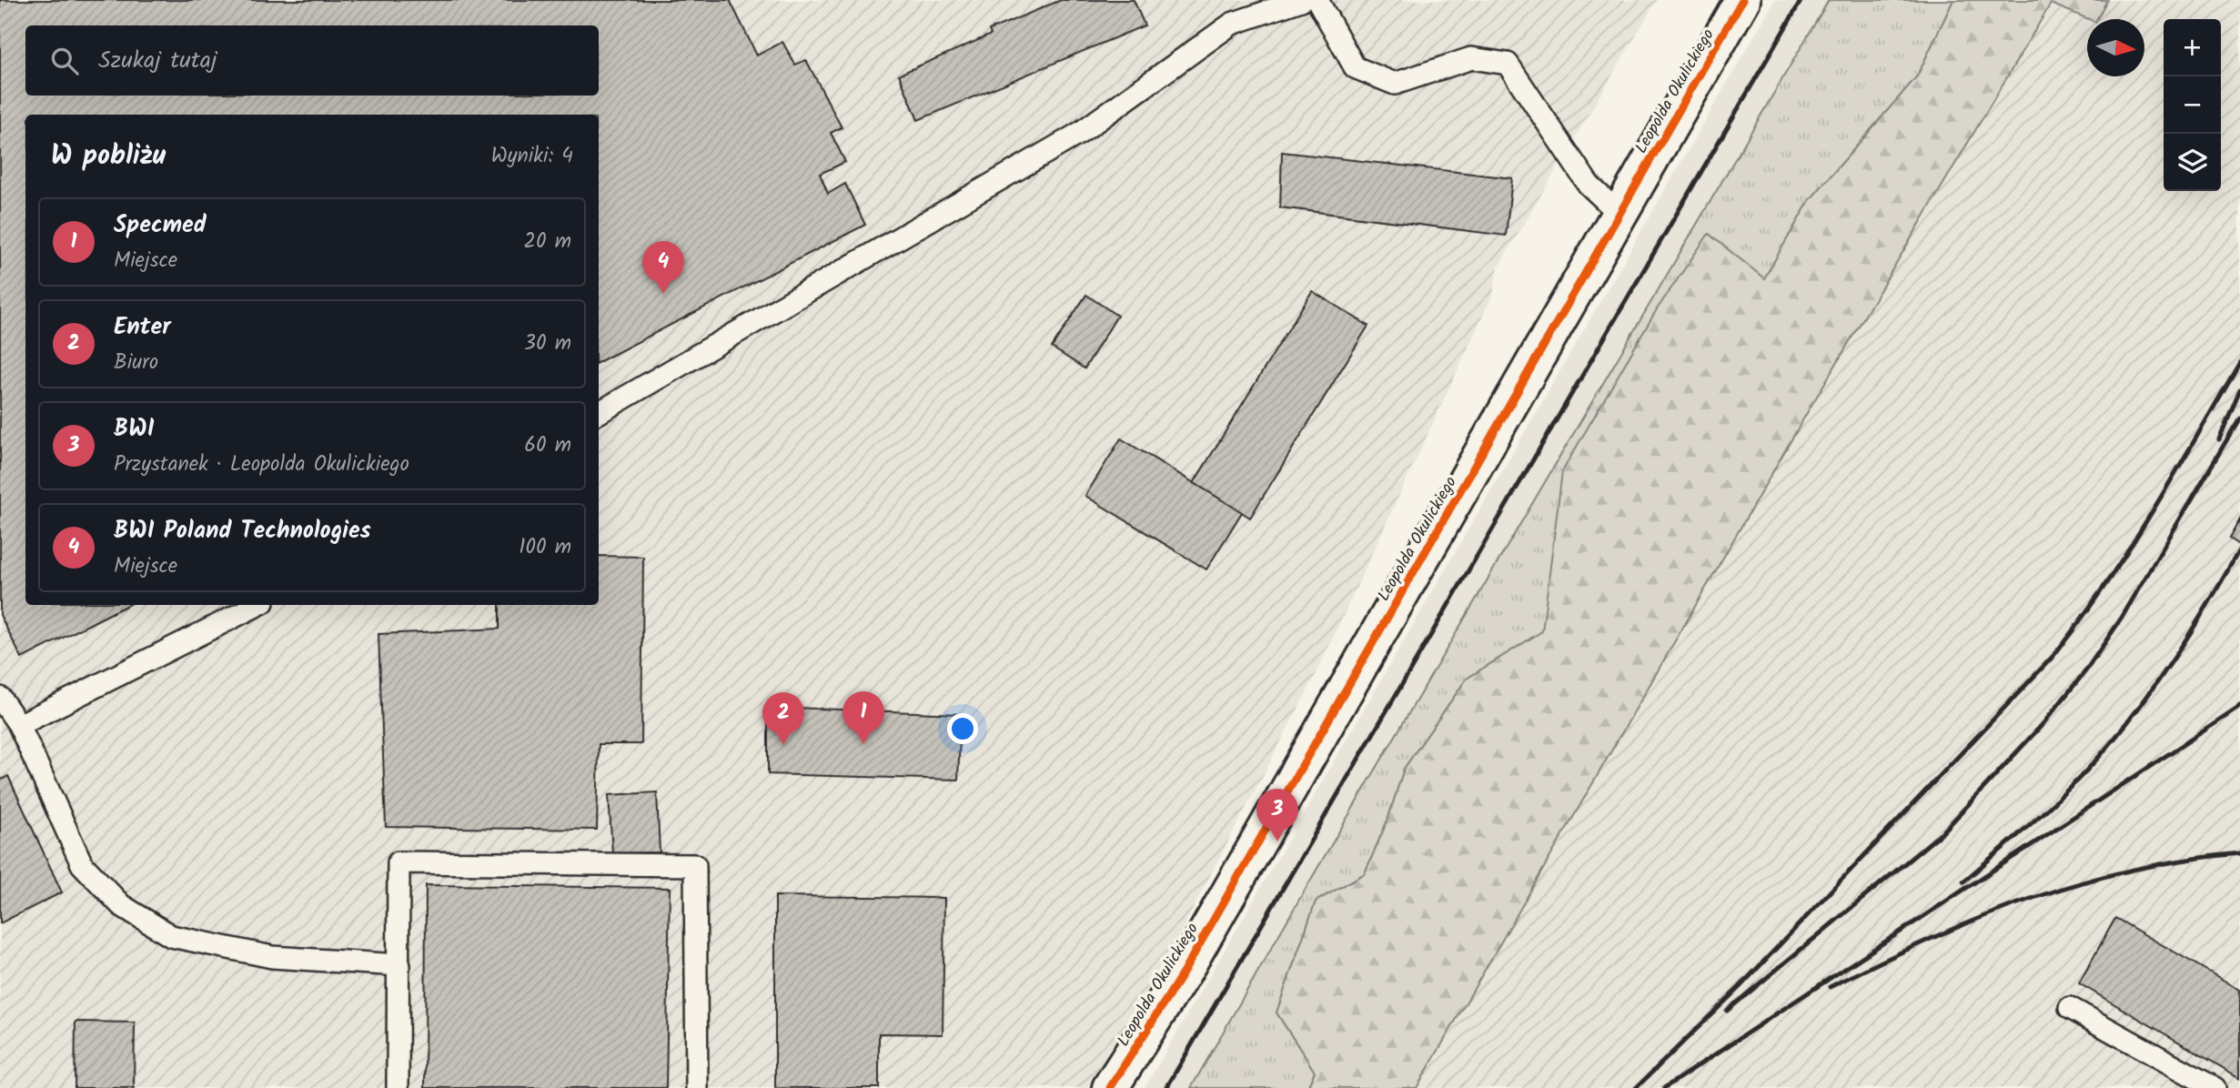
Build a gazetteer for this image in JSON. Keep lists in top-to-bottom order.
{
  "streets": {
    "street": ["Leopolda Okulickiego"]
  },
  "north": "right",
  "page": {
    "map_buttons": ["+", "−"],
    "search": "Szukaj tutaj",
    "heading": ["W pobliżu", "Wyniki: 4"],
    "list": [
      {
        "mark": "1",
        "name": "Specmed",
        "note": "Miejsce",
        "value": "20 m"
      },
      {
        "mark": "2",
        "name": "Enter",
        "note": "Biuro",
        "value": "30 m"
      },
      {
        "mark": "3",
        "name": "BWI",
        "note": "Przystanek · Leopolda Okulickiego",
        "value": "60 m"
      },
      {
        "mark": "4",
        "name": "BWI Poland Technologies",
        "note": "Miejsce",
        "value": "100 m"
      }
    ],
    "pins": [
      "4",
      "1",
      "2",
      "3"
    ]
  }
}
